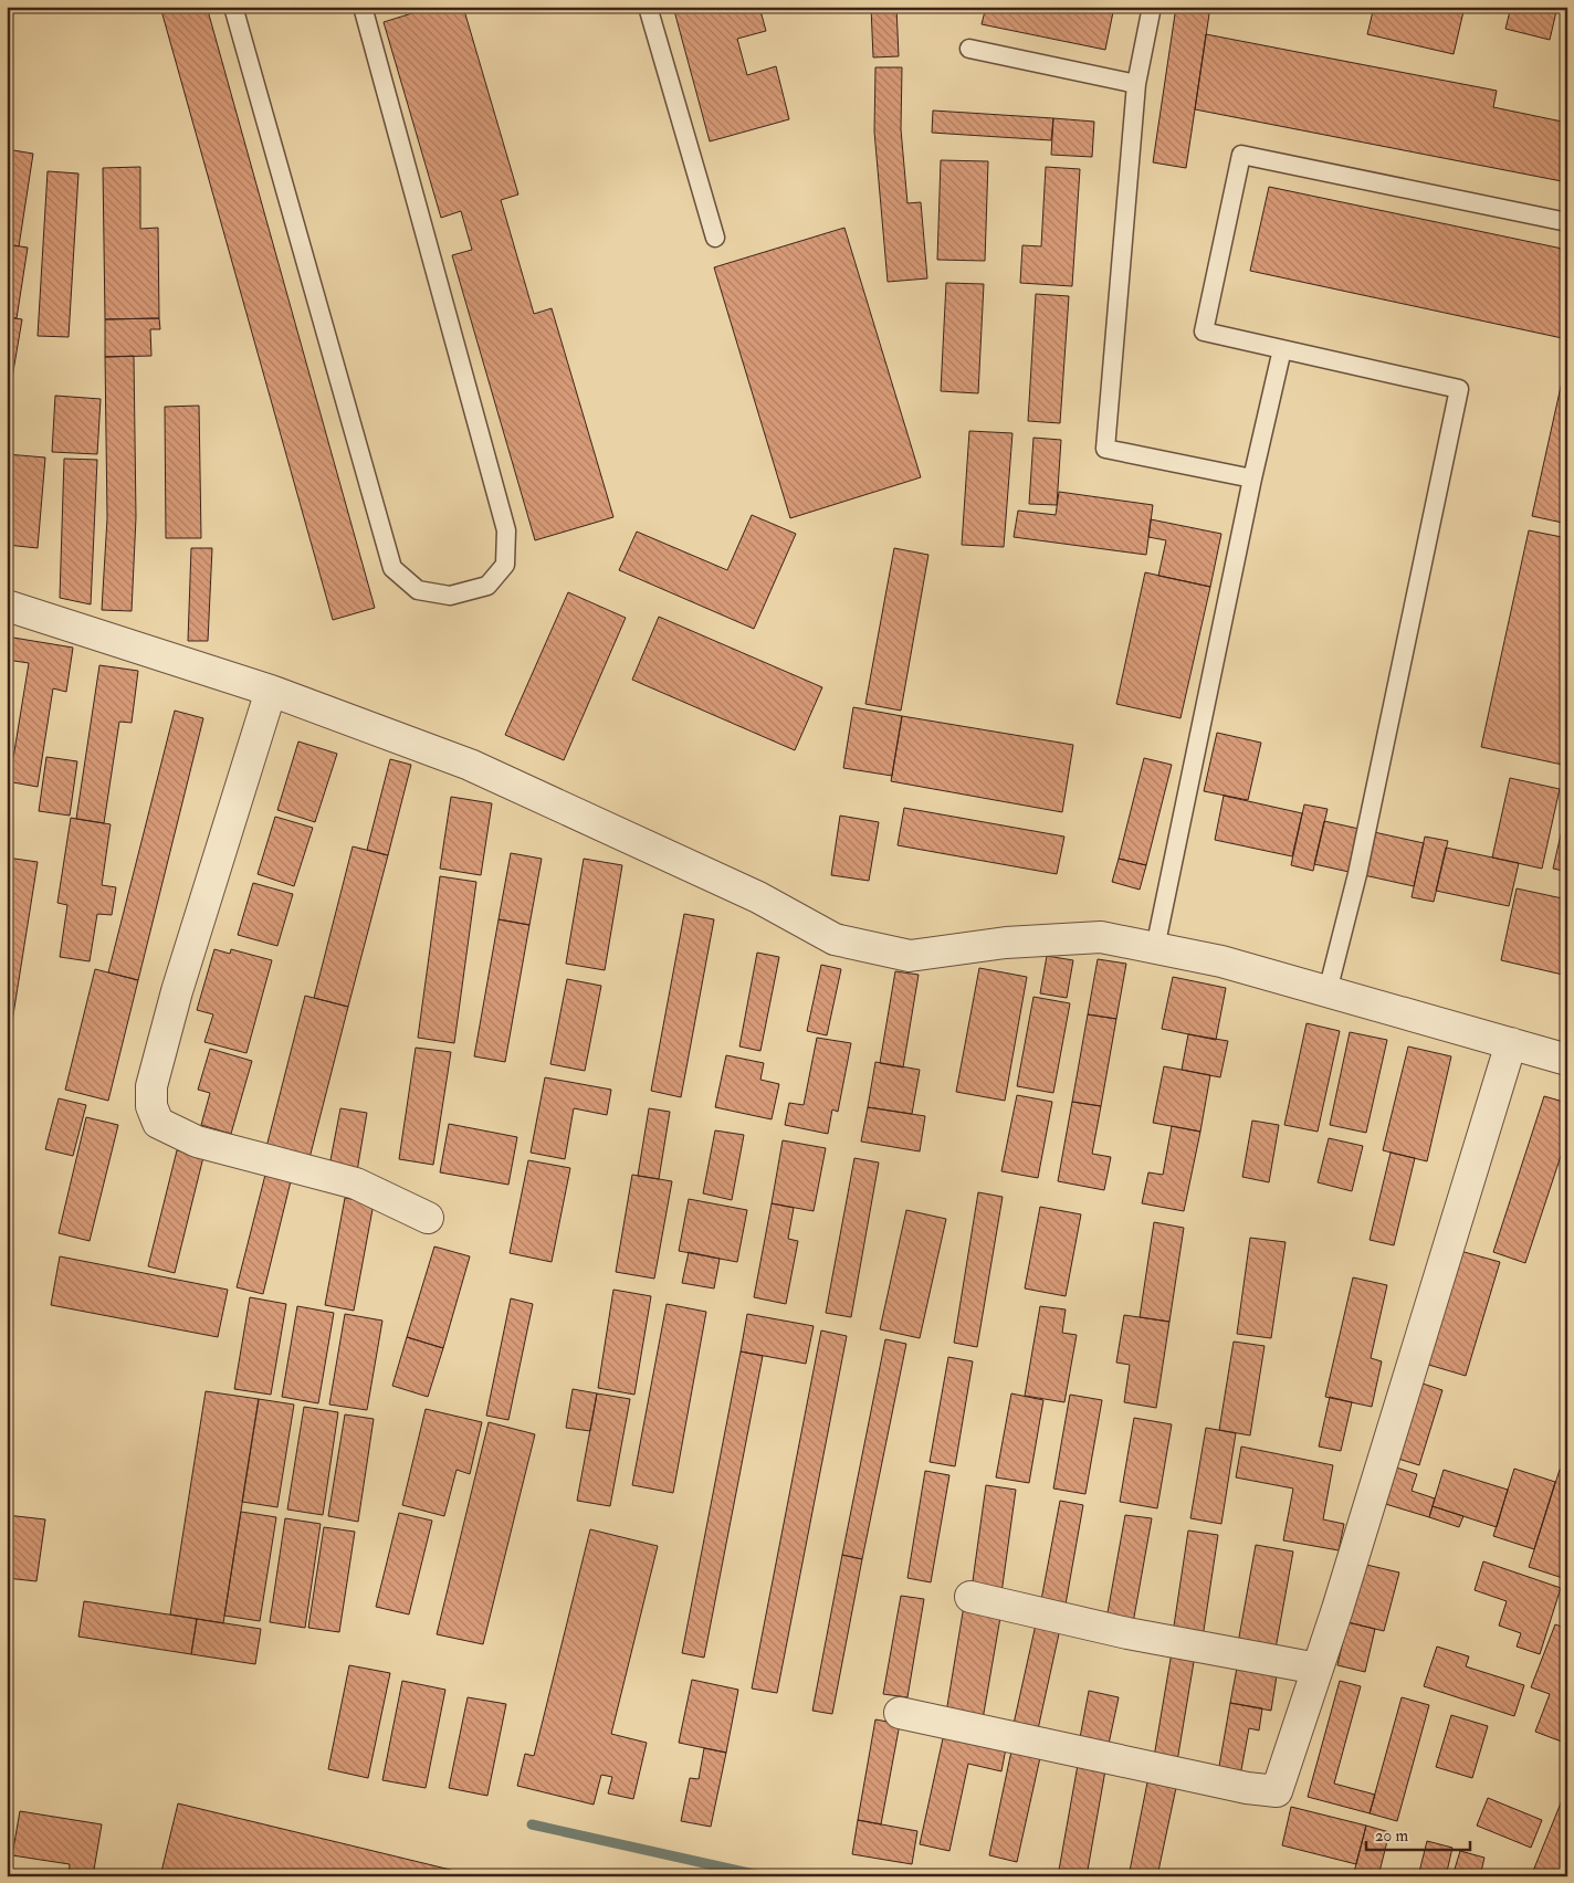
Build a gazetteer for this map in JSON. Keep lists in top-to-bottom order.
{
  "scale_bar": "20 m"
}
